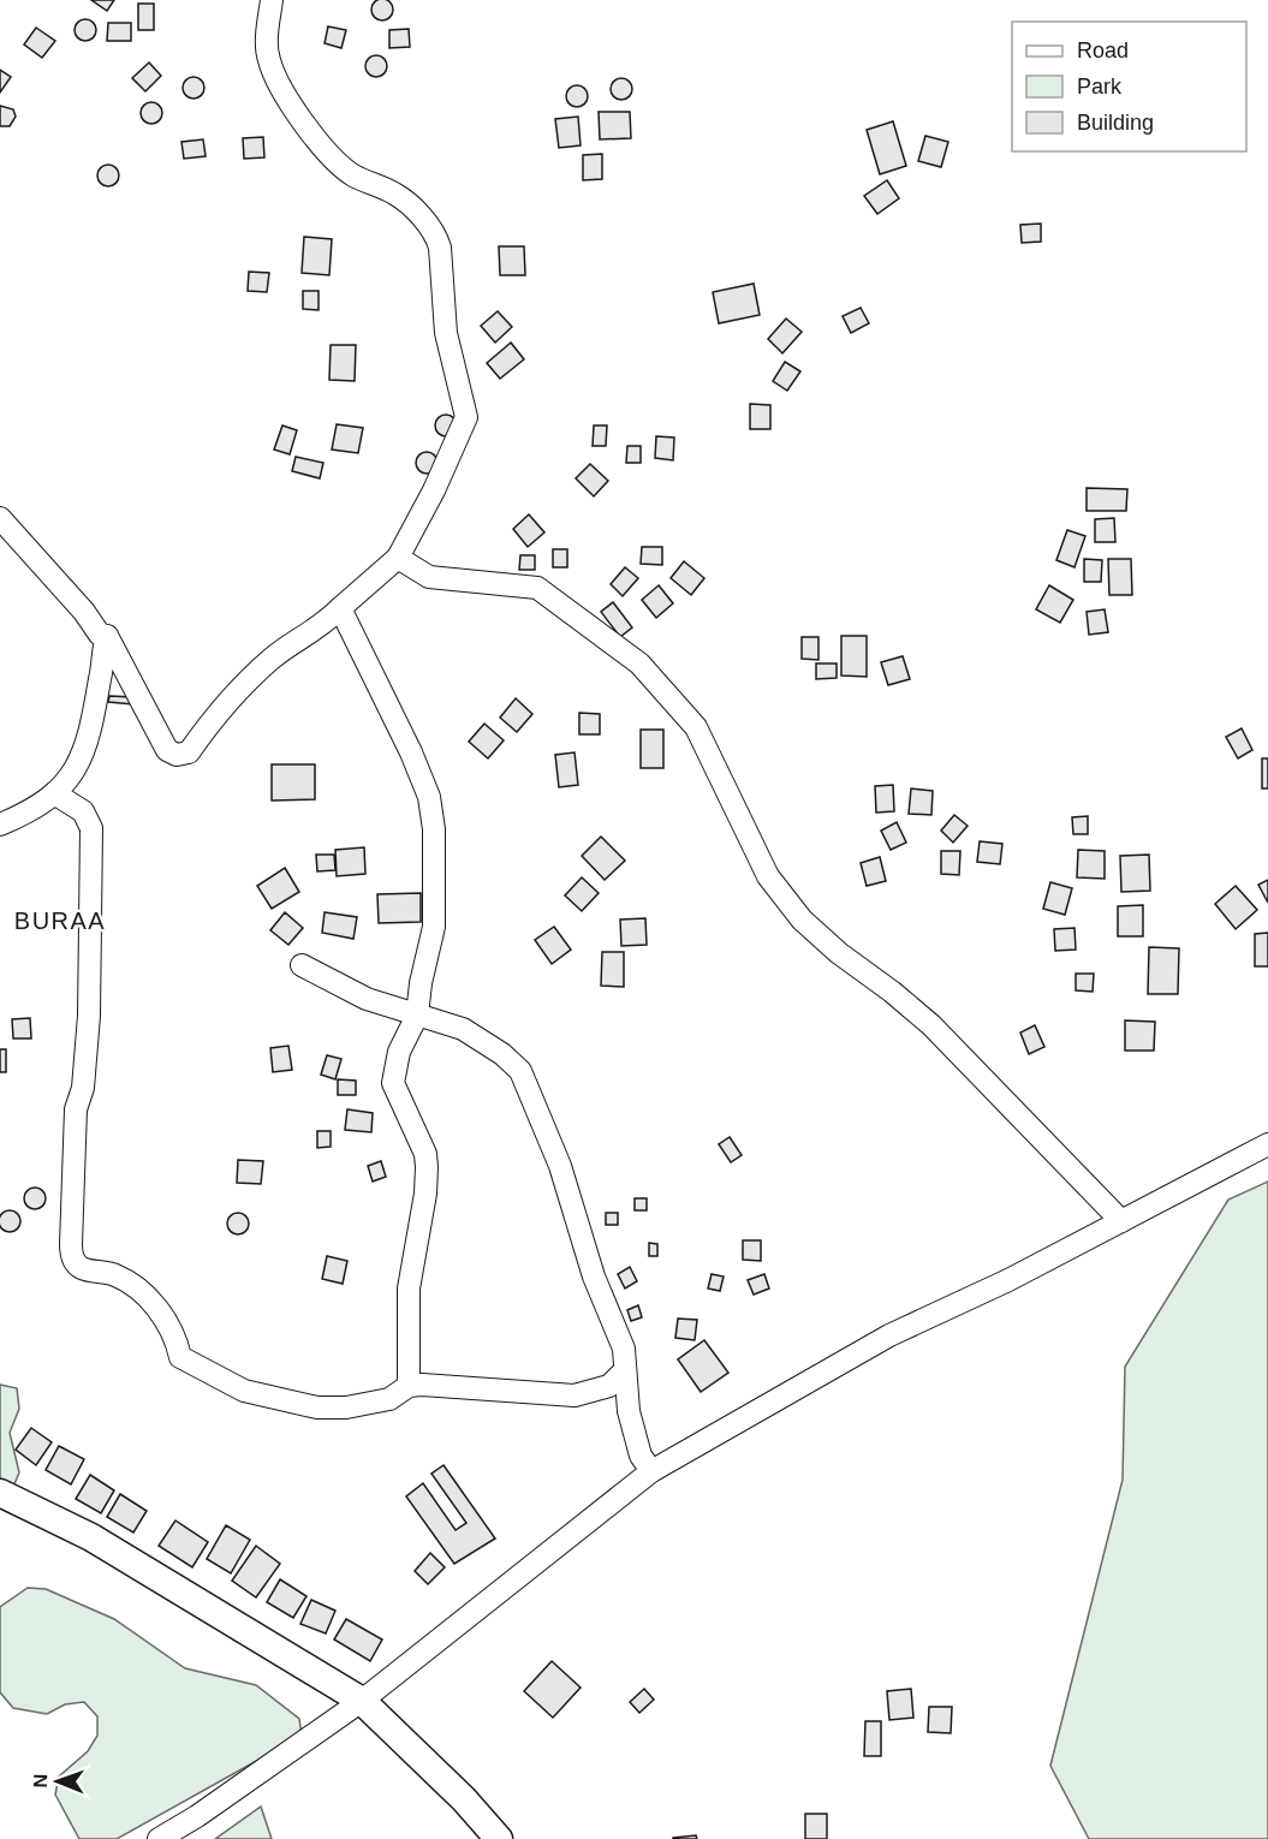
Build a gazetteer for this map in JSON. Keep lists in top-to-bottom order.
{
  "districts": ["BURAA"],
  "legend": ["Road", "Park", "Building"],
  "north": "left"
}
